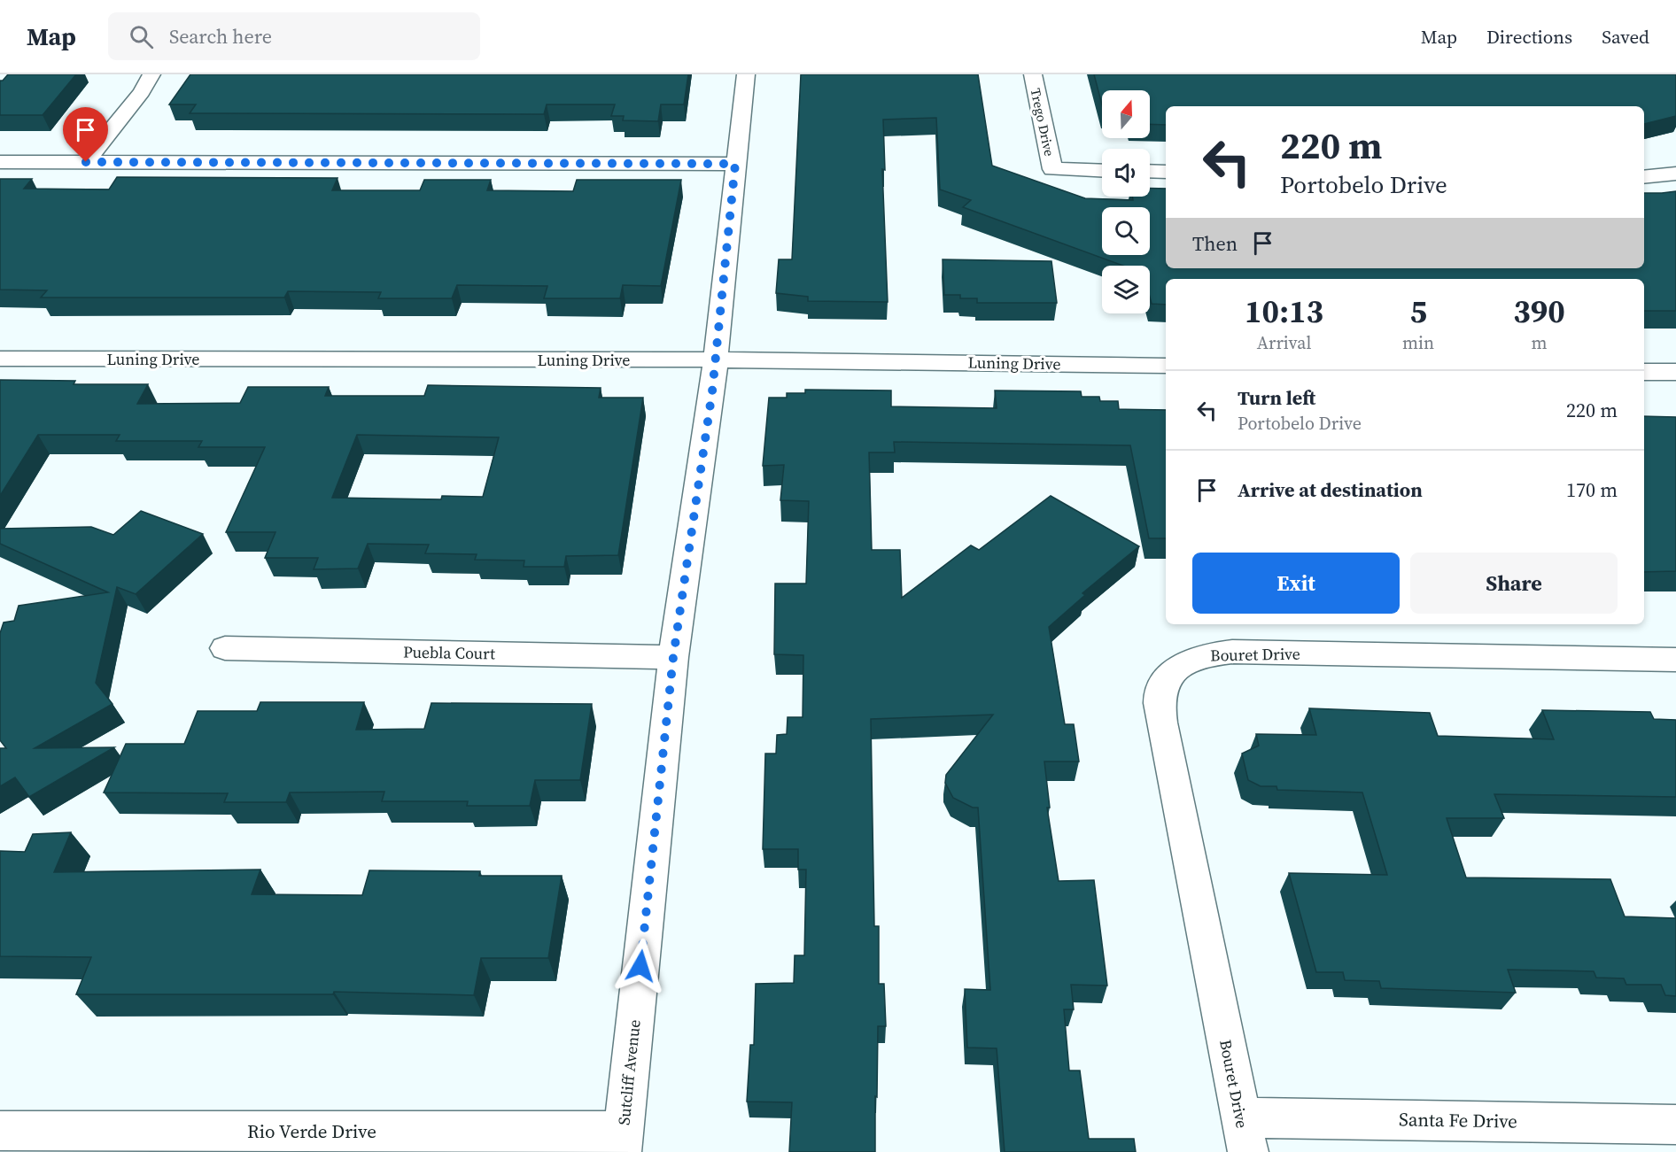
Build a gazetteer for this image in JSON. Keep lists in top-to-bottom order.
{
  "streets": {
    "street": [
      "Trego Drive",
      "Luning Drive",
      "Puebla Court",
      "Bouret Drive",
      "Sutcliff Avenue",
      "Santa Fe Drive",
      "Rio Verde Drive"
    ]
  },
  "crossings": [
    ["Luning Drive", "Sutcliff Avenue"],
    ["Puebla Court", "Sutcliff Avenue"],
    ["Bouret Drive", "Santa Fe Drive"],
    ["Sutcliff Avenue", "Rio Verde Drive"]
  ],
  "north": "top",
  "page": {
    "header": "Map",
    "search": "Search here",
    "nav": ["Map", "Directions", "Saved"],
    "turn": ["220 m", "Portobelo Drive"],
    "then": "Then",
    "eta": [
      "10:13",
      "Arrival",
      "5",
      "min",
      "390",
      "m"
    ],
    "list": [
      {
        "name": "Turn left",
        "note": "Portobelo Drive",
        "value": "220 m"
      },
      {
        "name": "Arrive at destination",
        "value": "170 m"
      }
    ],
    "buttons": ["Exit", "Share"]
  }
}
